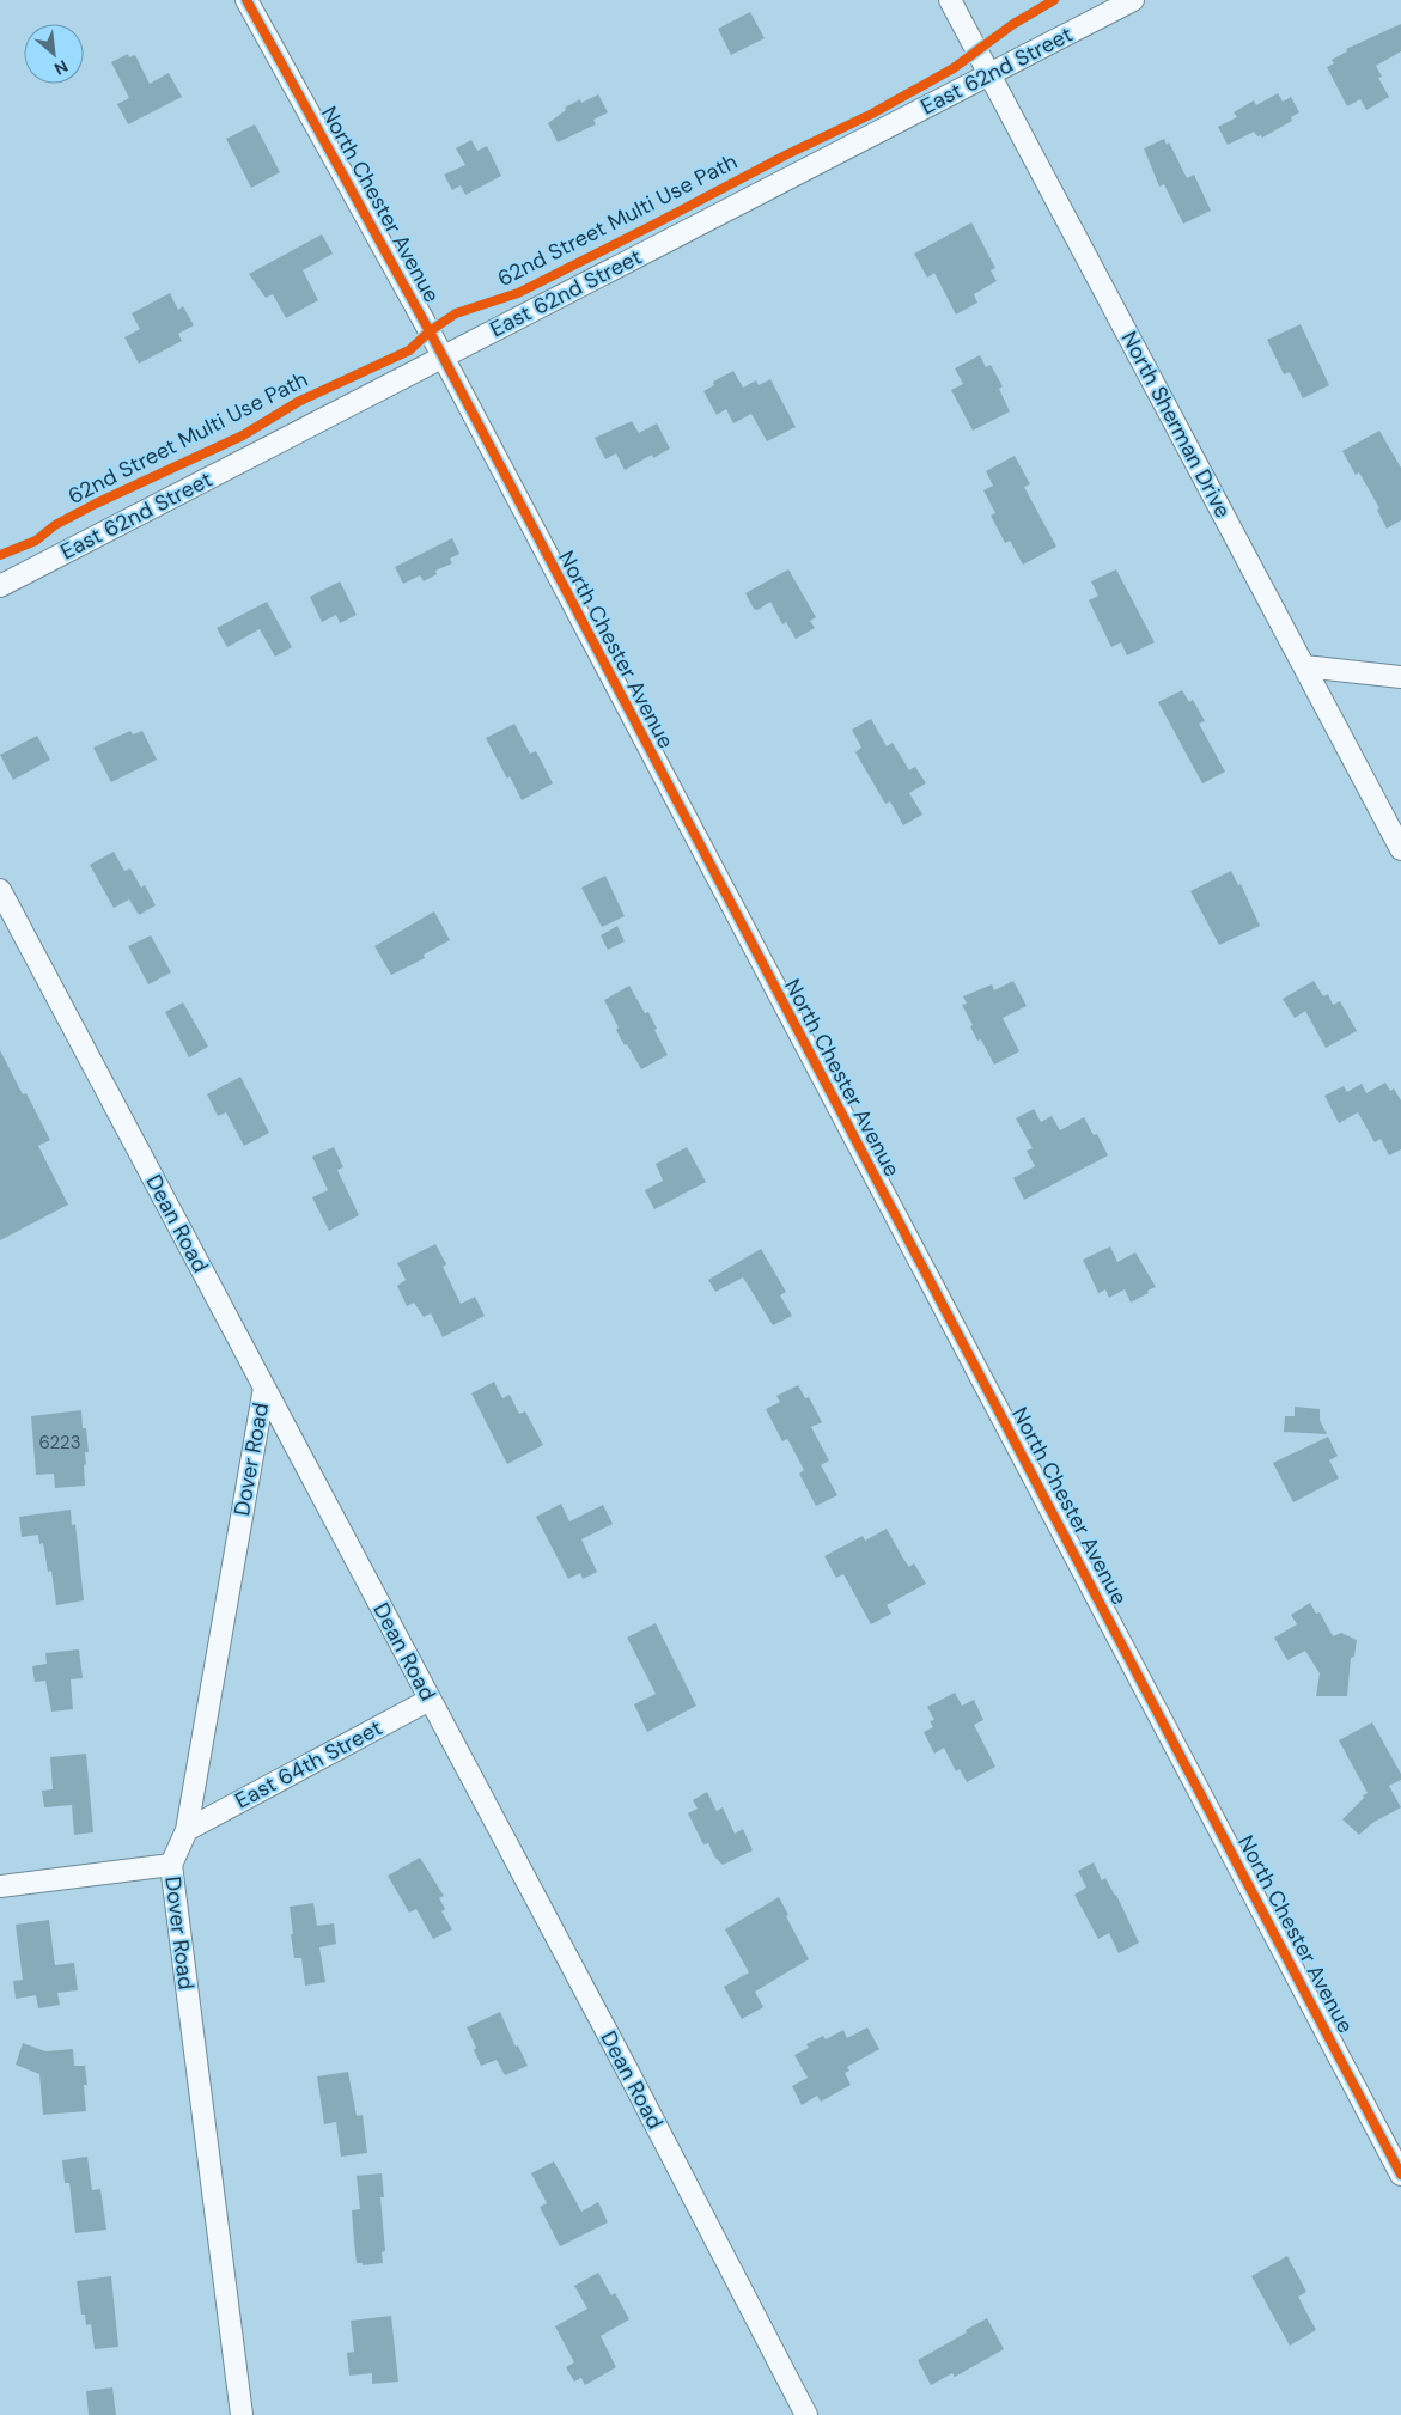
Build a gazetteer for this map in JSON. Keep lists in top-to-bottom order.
{
  "streets": {
    "street": [
      "East 62nd Street",
      "North Chester Avenue",
      "North Sherman Drive",
      "Dean Road",
      "Dover Road",
      "East 64th Street"
    ],
    "cycle path": ["62nd Street Multi Use Path"]
  },
  "crossings": [
    ["East 62nd Street", "North Chester Avenue"],
    ["East 62nd Street", "North Sherman Drive"],
    ["Dean Road", "Dover Road"],
    ["Dean Road", "East 64th Street"],
    ["Dover Road", "East 64th Street"]
  ],
  "house_numbers": ["6223"],
  "north": "bottom right"
}
